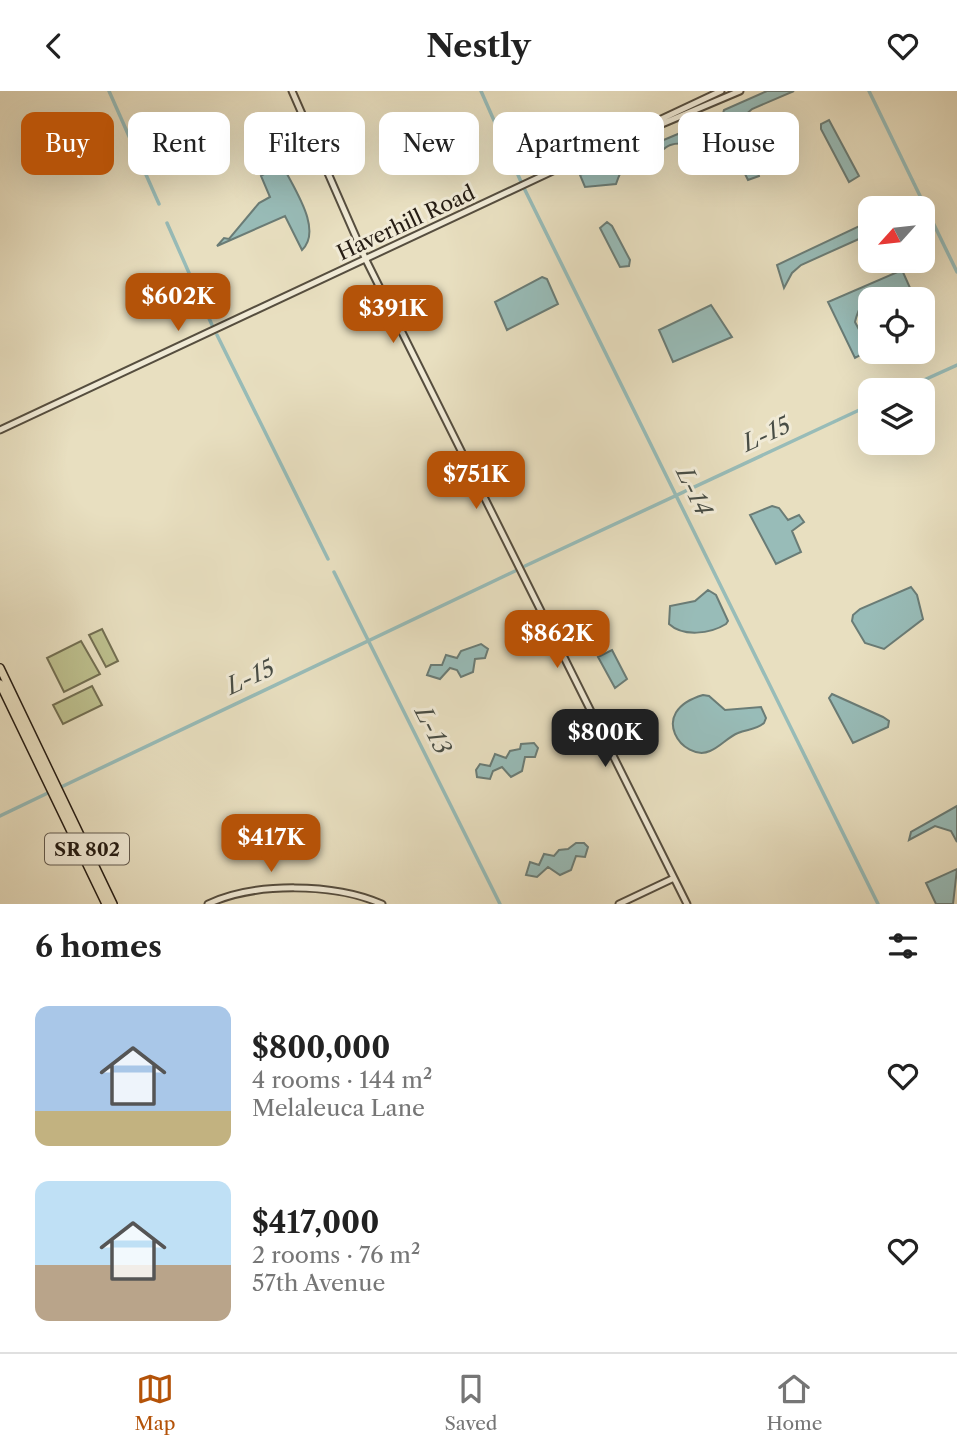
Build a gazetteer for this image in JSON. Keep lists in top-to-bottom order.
{
  "streets": {
    "main road": ["SR 802"],
    "street": ["Haverhill Road"]
  },
  "water": ["L-15", "L-14", "L-13"],
  "north": "bottom left",
  "page": {
    "header": "Nestly",
    "chip": [
      "Buy",
      "Rent",
      "Filters",
      "New",
      "Apartment",
      "House"
    ],
    "price": [
      "$602K",
      "$391K",
      "$751K",
      "$862K",
      "$800K",
      "$417K"
    ],
    "heading": "6 homes",
    "list": [
      {
        "name": "$800,000",
        "note": "4 rooms · 144 m² · Melaleuca Lane"
      },
      {
        "name": "$417,000",
        "note": "2 rooms · 76 m² · 57th Avenue"
      }
    ],
    "tabs": ["Map", "Saved", "Home"]
  }
}
